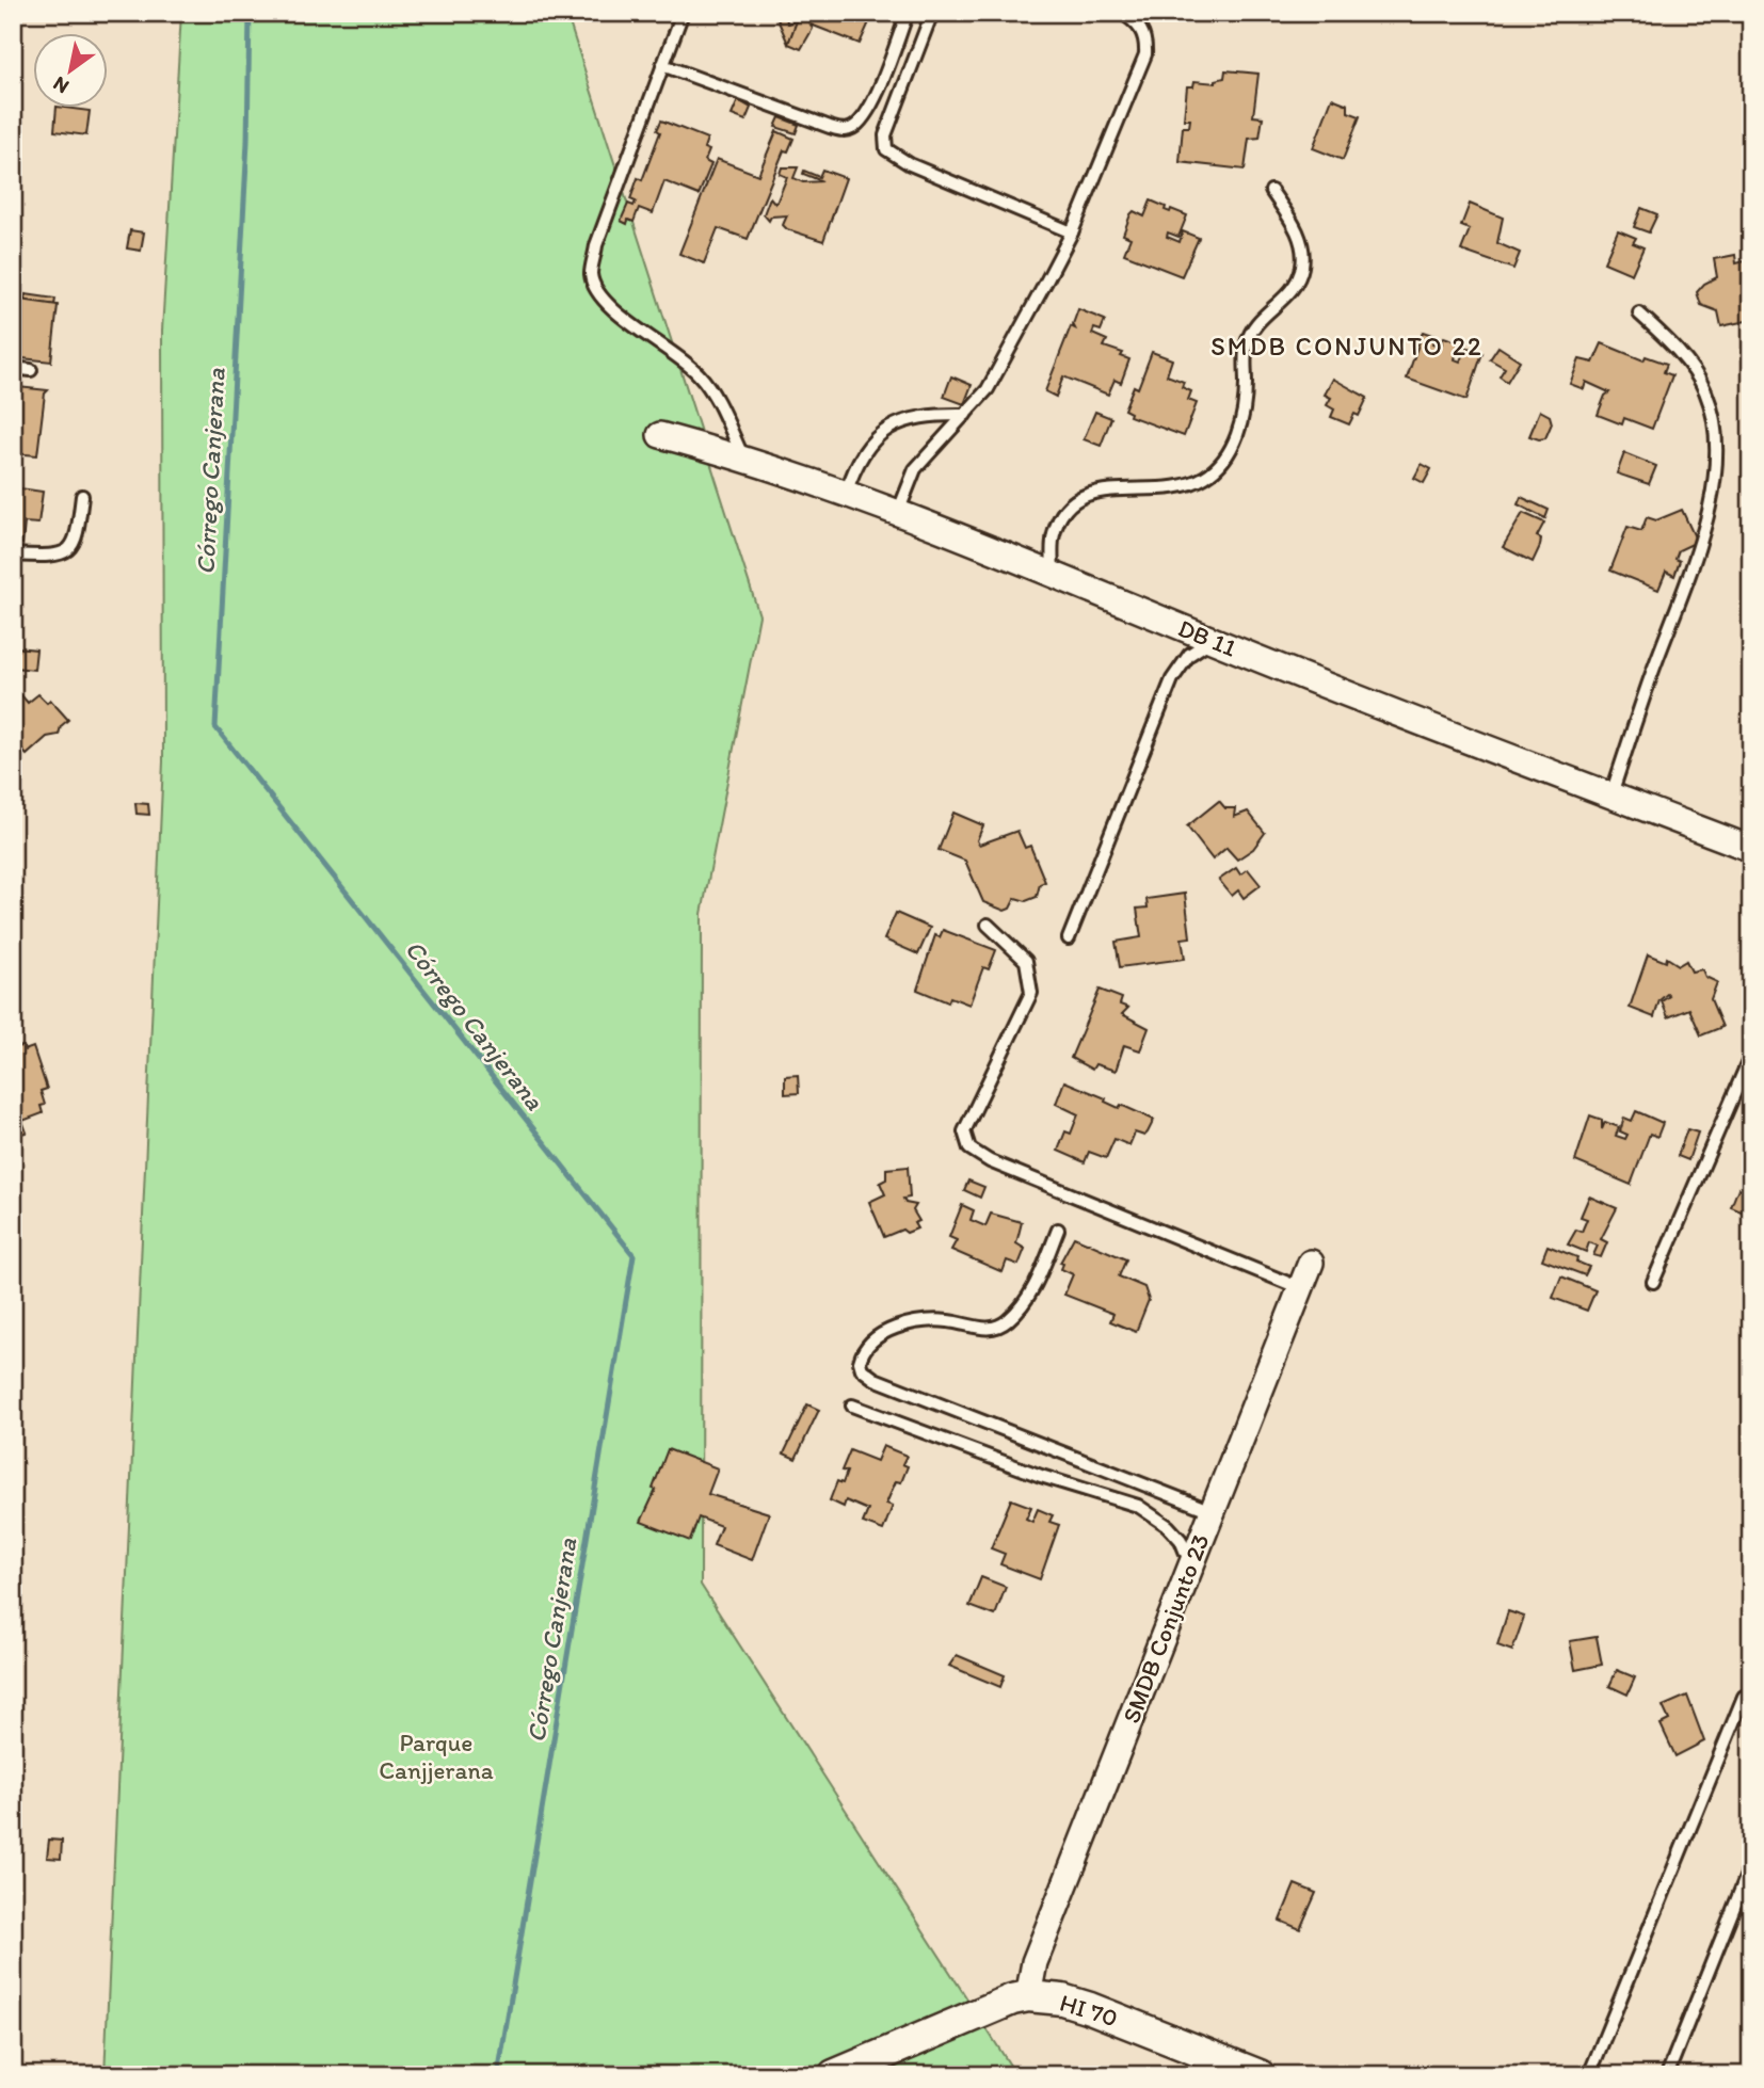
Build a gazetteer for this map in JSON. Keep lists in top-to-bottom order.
{
  "streets": {
    "street": ["DB 11", "SMDB Conjunto 23", "HI 70"]
  },
  "crossings": [
    ["SMDB Conjunto 23", "HI 70"]
  ],
  "districts": ["SMDB CONJUNTO 22"],
  "water": ["Córrego Canjerana"],
  "parks": ["Parque Canjjerana"],
  "north": "bottom left"
}
